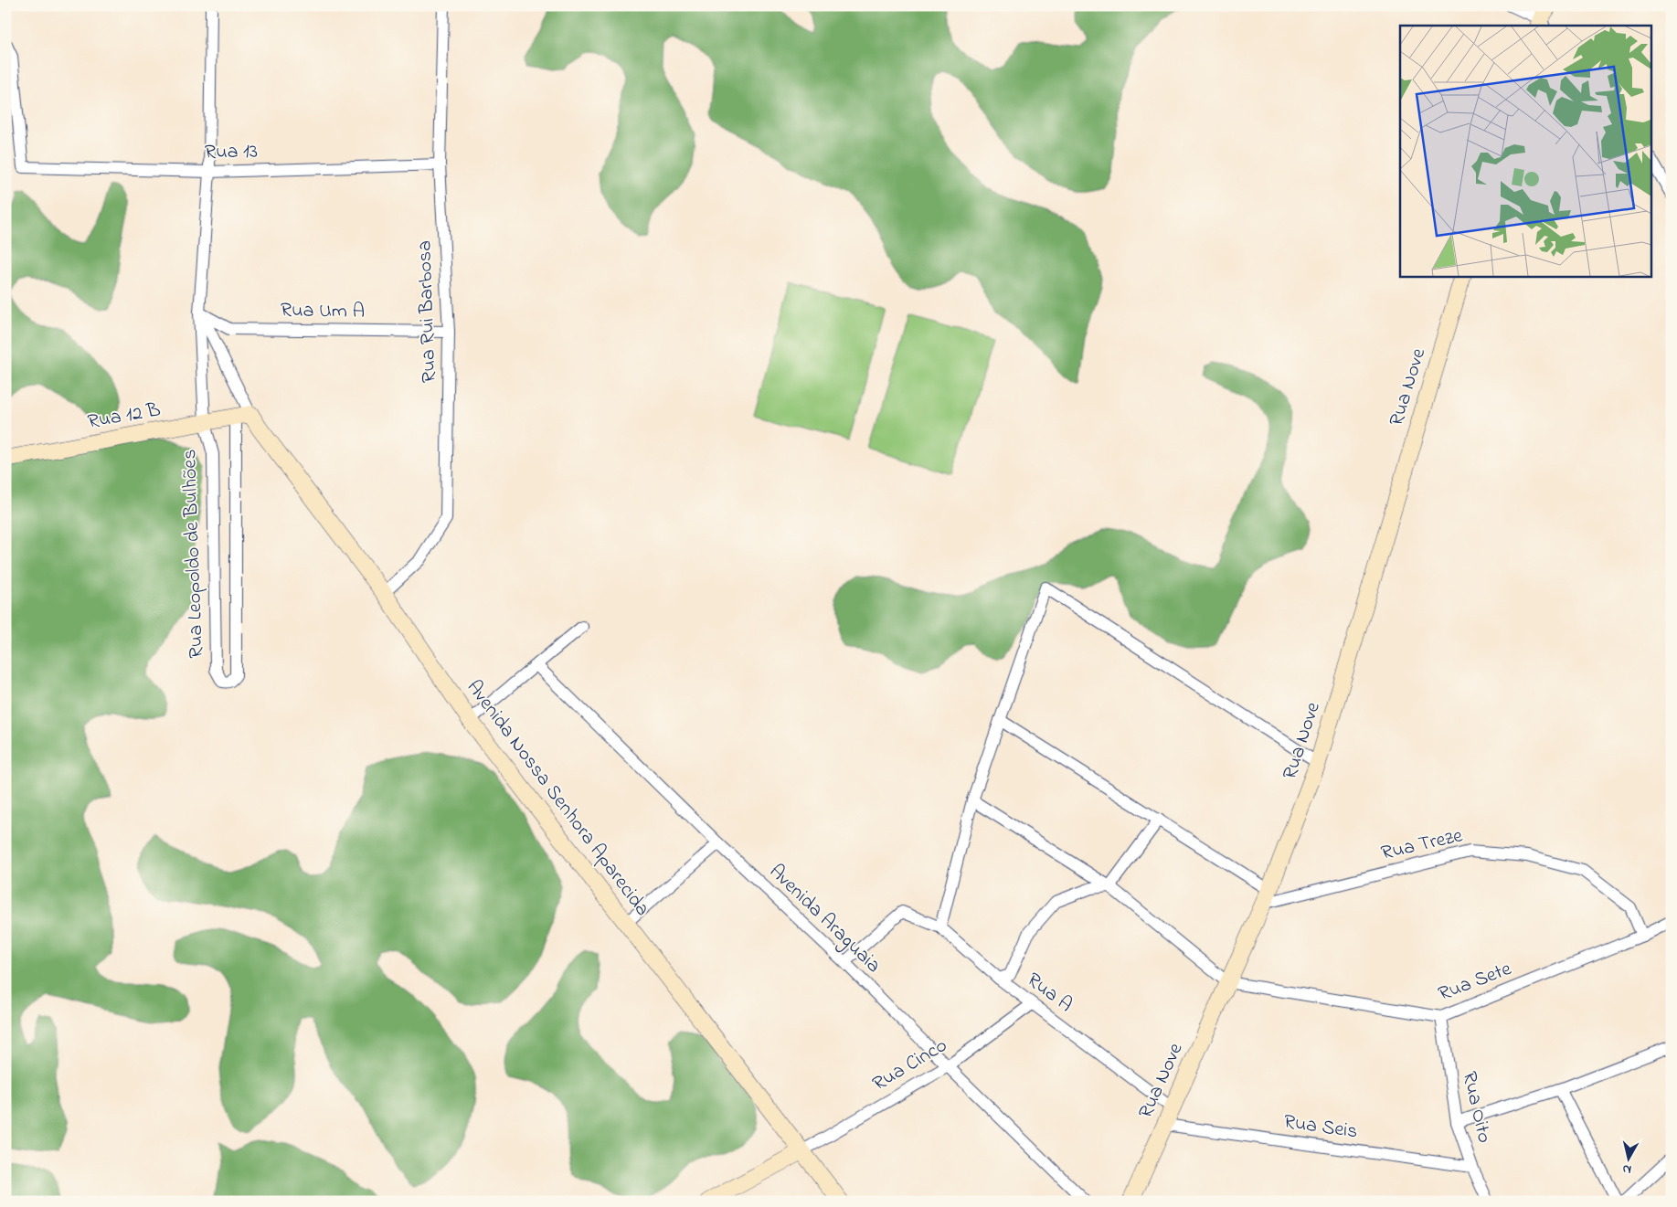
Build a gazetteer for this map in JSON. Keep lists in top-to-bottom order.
{
  "streets": {
    "street": [
      "Rua 13",
      "Rua Um A",
      "Rua Rui Barbosa",
      "Rua Nove",
      "Rua 12 B",
      "Rua Leopoldo de Bulhões",
      "Avenida Nossa Senhora Aparecida",
      "Rua Treze",
      "Avenida Araguaia",
      "Rua Sete",
      "Rua A",
      "Rua Cinco",
      "Rua Oito",
      "Rua Seis"
    ]
  },
  "crossings": [
    ["Rua 13", "Rua Rui Barbosa"],
    ["Rua 13", "Rua Leopoldo de Bulhões"],
    ["Rua Um A", "Rua Rui Barbosa"],
    ["Rua Um A", "Rua Leopoldo de Bulhões"],
    ["Rua Rui Barbosa", "Avenida Nossa Senhora Aparecida"],
    ["Rua Nove", "Rua Treze"],
    ["Rua Nove", "Rua Sete"],
    ["Rua Nove", "Rua A"],
    ["Rua Nove", "Rua Seis"],
    ["Rua 12 B", "Rua Leopoldo de Bulhões"],
    ["Rua 12 B", "Avenida Nossa Senhora Aparecida"],
    ["Rua Leopoldo de Bulhões", "Avenida Nossa Senhora Aparecida"],
    ["Avenida Nossa Senhora Aparecida", "Rua Cinco"],
    ["Rua Treze", "Rua Sete"],
    ["Avenida Araguaia", "Rua A"],
    ["Avenida Araguaia", "Rua Cinco"],
    ["Rua Sete", "Rua Oito"],
    ["Rua A", "Rua Cinco"],
    ["Rua Oito", "Rua Seis"]
  ],
  "north": "bottom"
}
